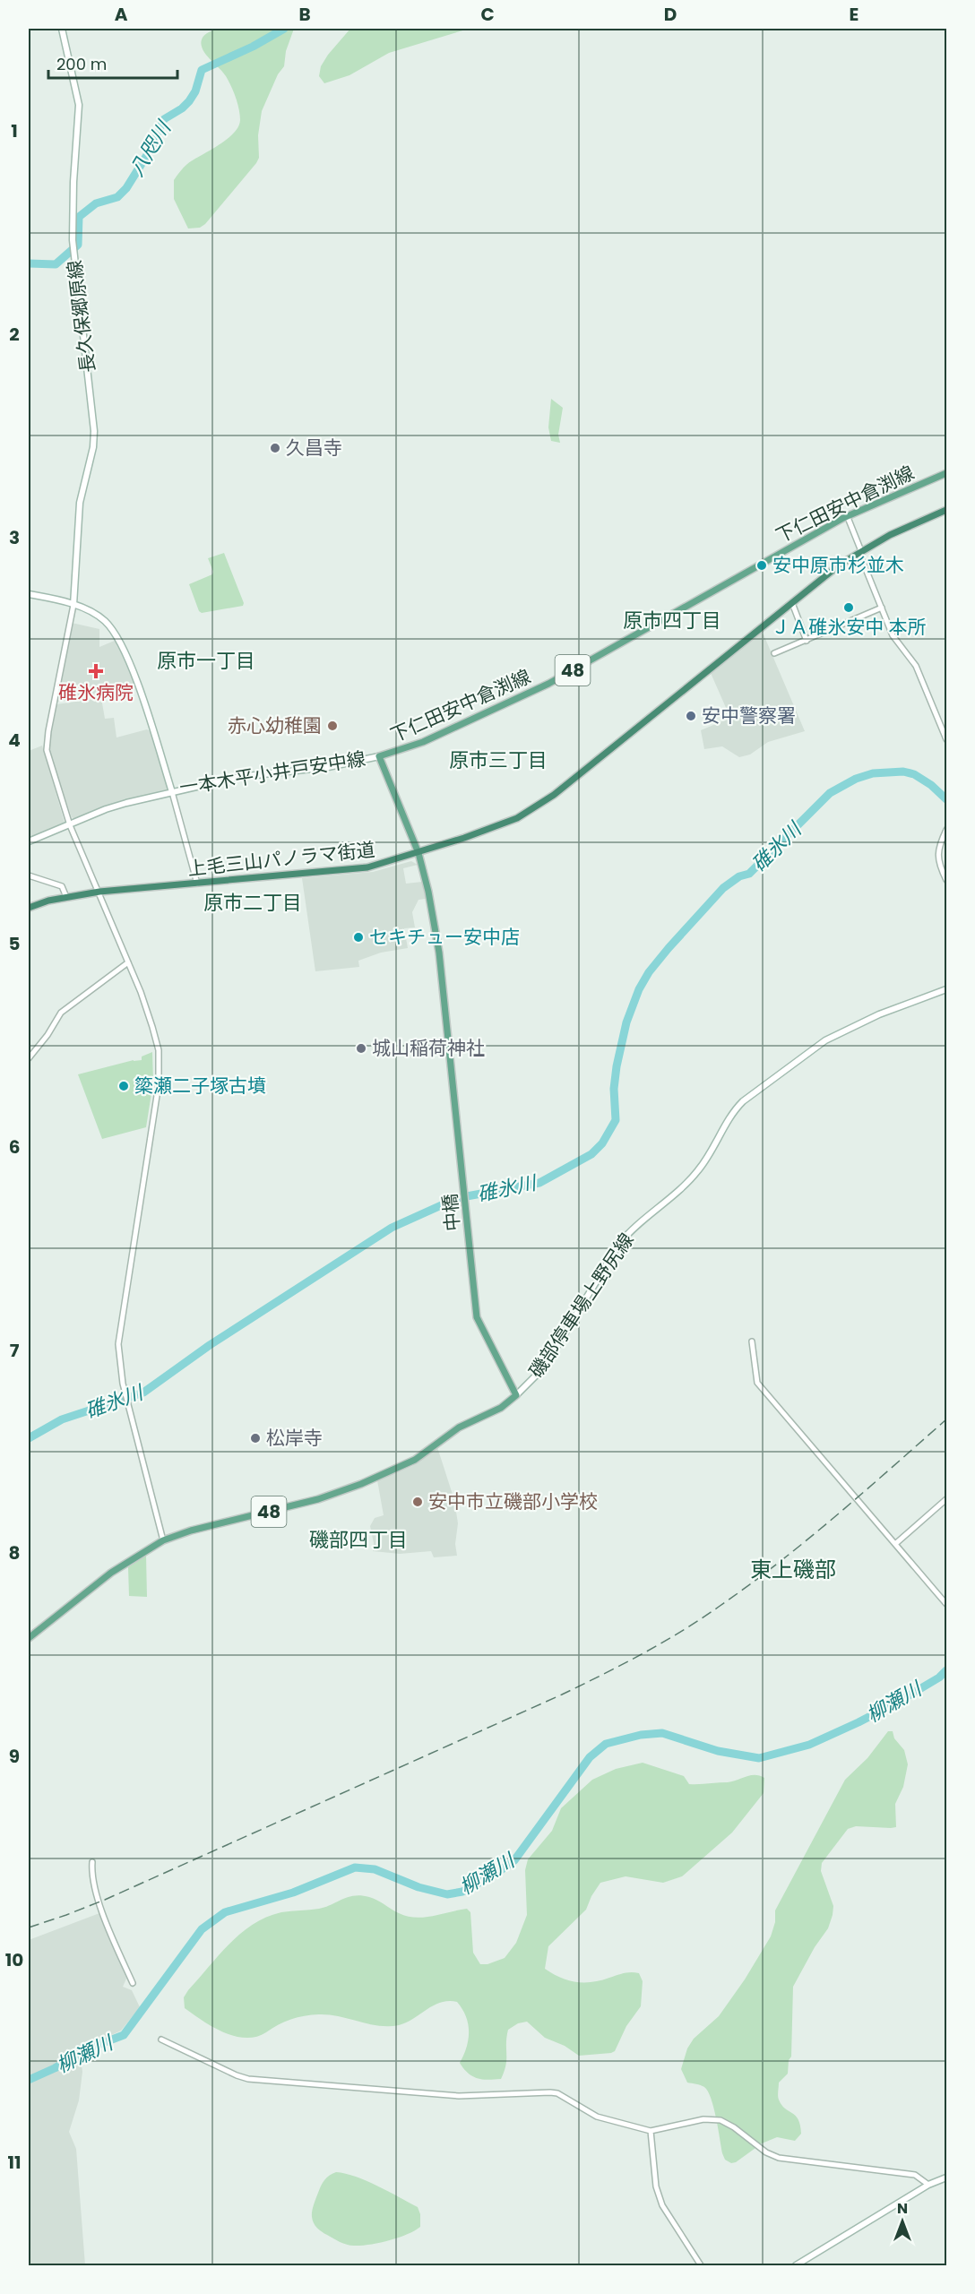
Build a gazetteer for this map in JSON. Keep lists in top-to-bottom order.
{
  "streets": {
    "highway": ["上毛三山パノラマ街道"],
    "main road": [
      "長久保郷原線",
      "下仁田安中倉渕線",
      "48",
      "一本木平小井戸安中線",
      "中橋",
      "磯部停車場上野尻線"
    ]
  },
  "crossings": [
    ["長久保郷原線", "一本木平小井戸安中線"],
    ["下仁田安中倉渕線", "一本木平小井戸安中線"],
    ["下仁田安中倉渕線", "上毛三山パノラマ街道"],
    ["下仁田安中倉渕線", "中橋"],
    ["48", "中橋"],
    ["48", "磯部停車場上野尻線"],
    ["中橋", "磯部停車場上野尻線"]
  ],
  "districts": [
    "原市四丁目",
    "原市一丁目",
    "原市三丁目",
    "原市二丁目",
    "磯部四丁目",
    "東上磯部"
  ],
  "water": ["八咫川", "碓氷川", "柳瀬川"],
  "places": {
    "other": [
      "久昌寺",
      "安中原市杉並木",
      "ＪＡ碓氷安中 本所",
      "安中警察署",
      "赤心幼稚園",
      "セキチュー安中店",
      "城山稲荷神社",
      "簗瀬二子塚古墳",
      "松岸寺",
      "安中市立磯部小学校"
    ],
    "health": ["碓氷病院"]
  },
  "scale_bar": "200 m",
  "north": "top",
  "grid": {
    "columns": [
      "A",
      "B",
      "C",
      "D",
      "E"
    ],
    "rows": [
      "1",
      "2",
      "3",
      "4",
      "5",
      "6",
      "7",
      "8",
      "9",
      "10",
      "11"
    ]
  }
}
